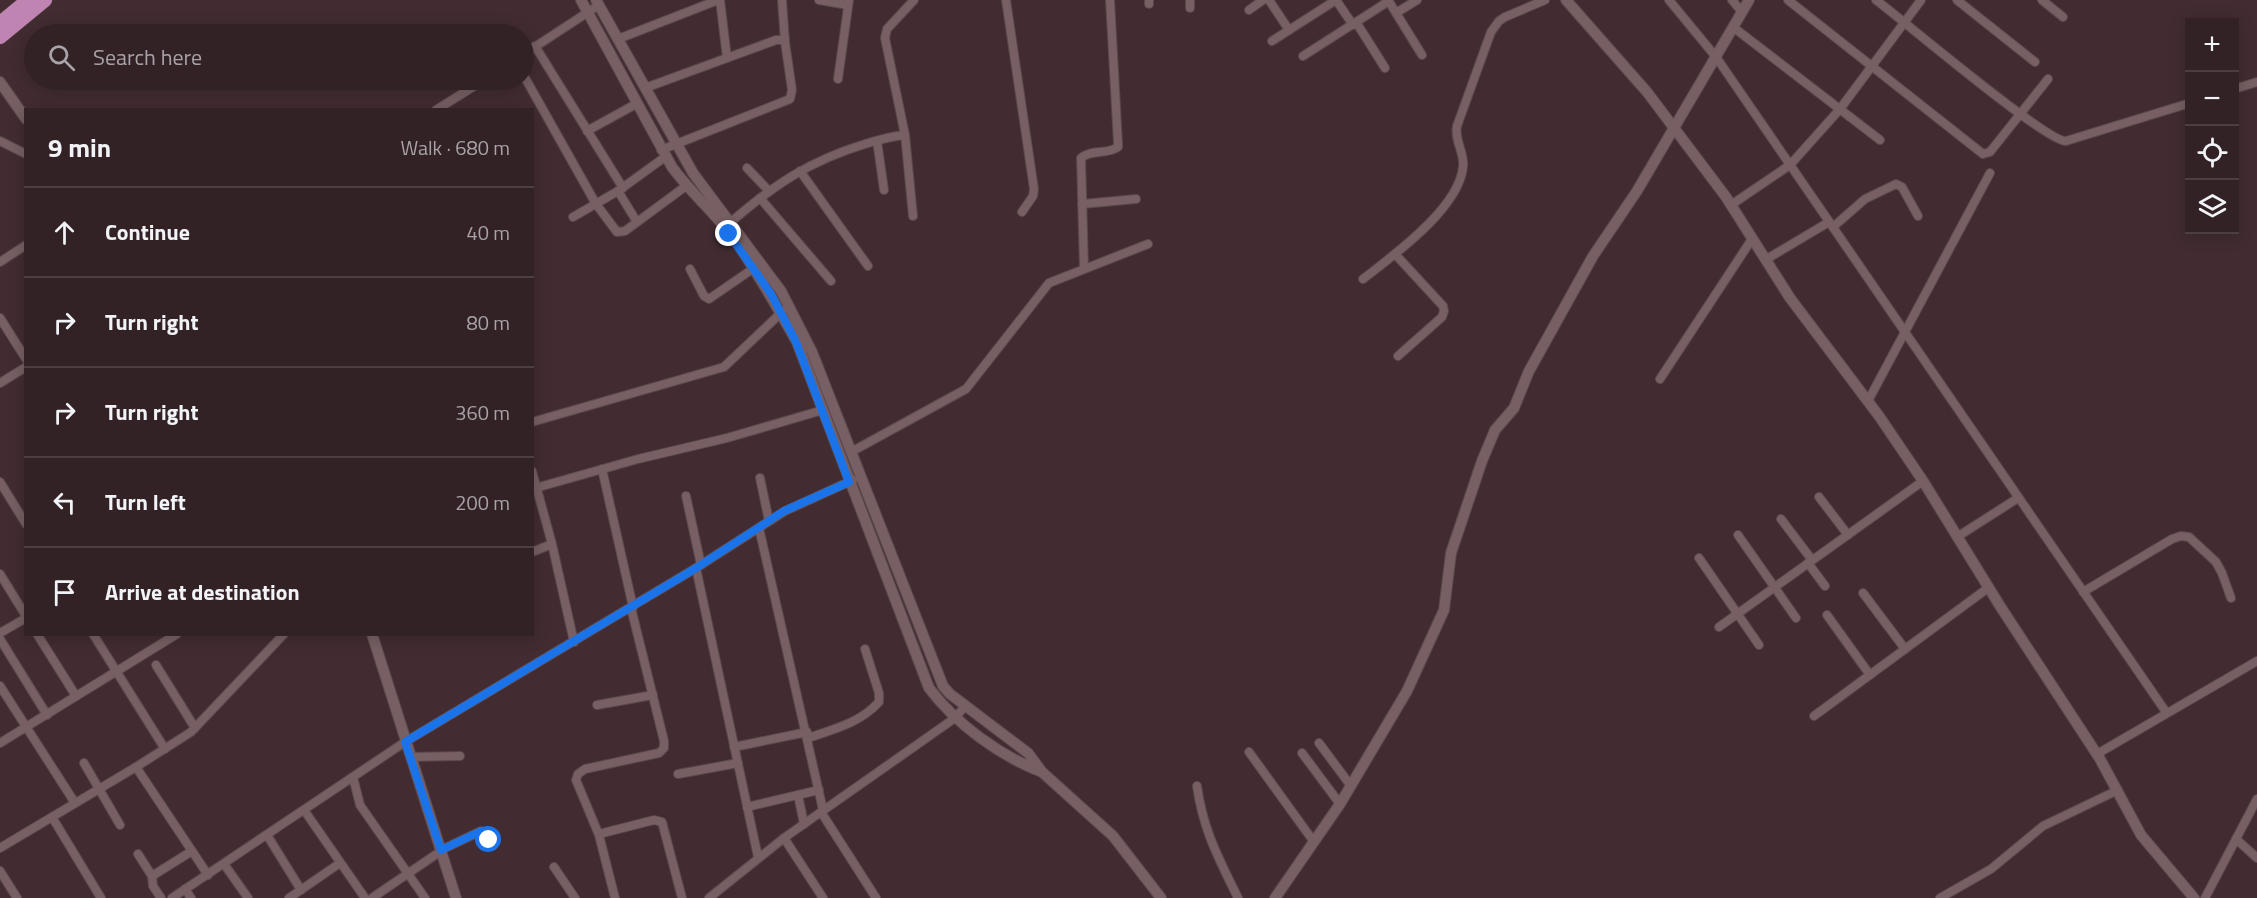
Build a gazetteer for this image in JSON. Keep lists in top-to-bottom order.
{
  "page": {
    "map_buttons": ["+", "−"],
    "search": "Search here",
    "heading": ["9 min", "Walk · 680 m"],
    "list": [
      ["Continue", "40 m"],
      ["Turn right", "80 m"],
      ["Turn right", "360 m"],
      ["Turn left", "200 m"],
      "Arrive at destination"
    ]
  }
}
